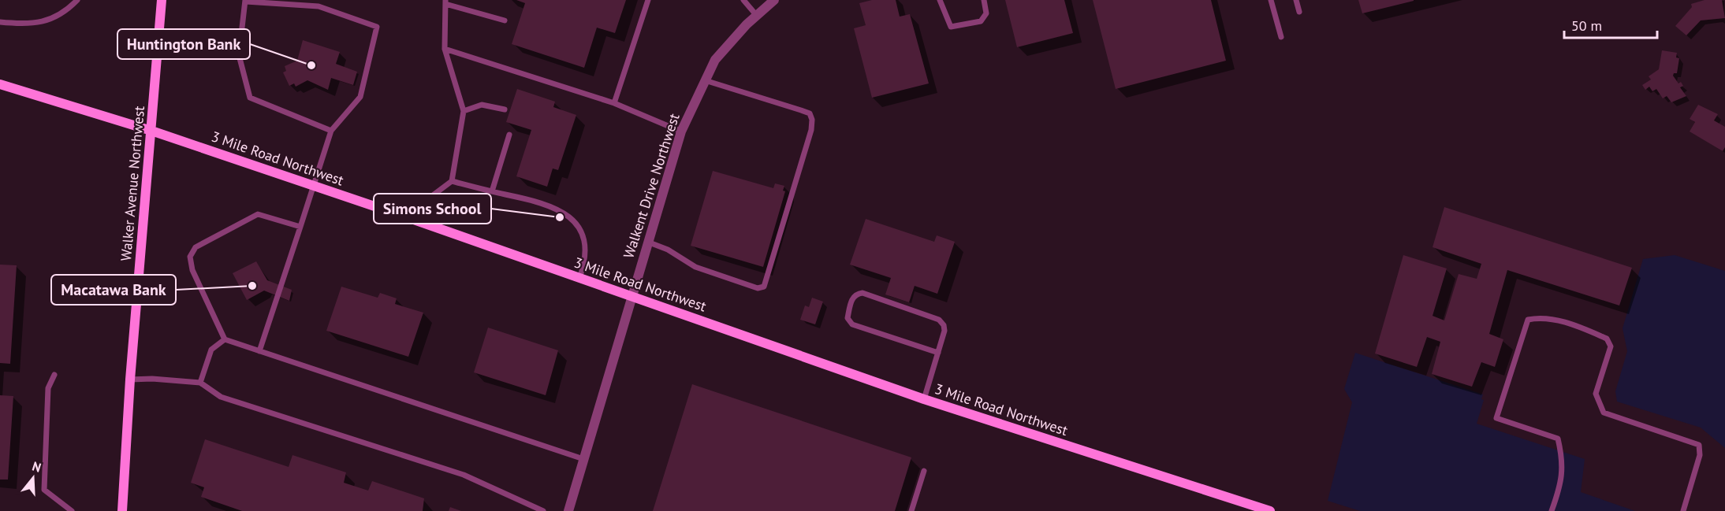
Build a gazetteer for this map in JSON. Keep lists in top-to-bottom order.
{
  "streets": {
    "main road": ["3 Mile Road Northwest", "Walker Avenue Northwest"],
    "street": ["Walkent Drive Northwest"]
  },
  "crossings": [
    ["3 Mile Road Northwest", "Walker Avenue Northwest"],
    ["3 Mile Road Northwest", "Walkent Drive Northwest"]
  ],
  "places": ["Huntington Bank", "Simons School", "Macatawa Bank"],
  "scale_bar": "50 m",
  "north": "top"
}
